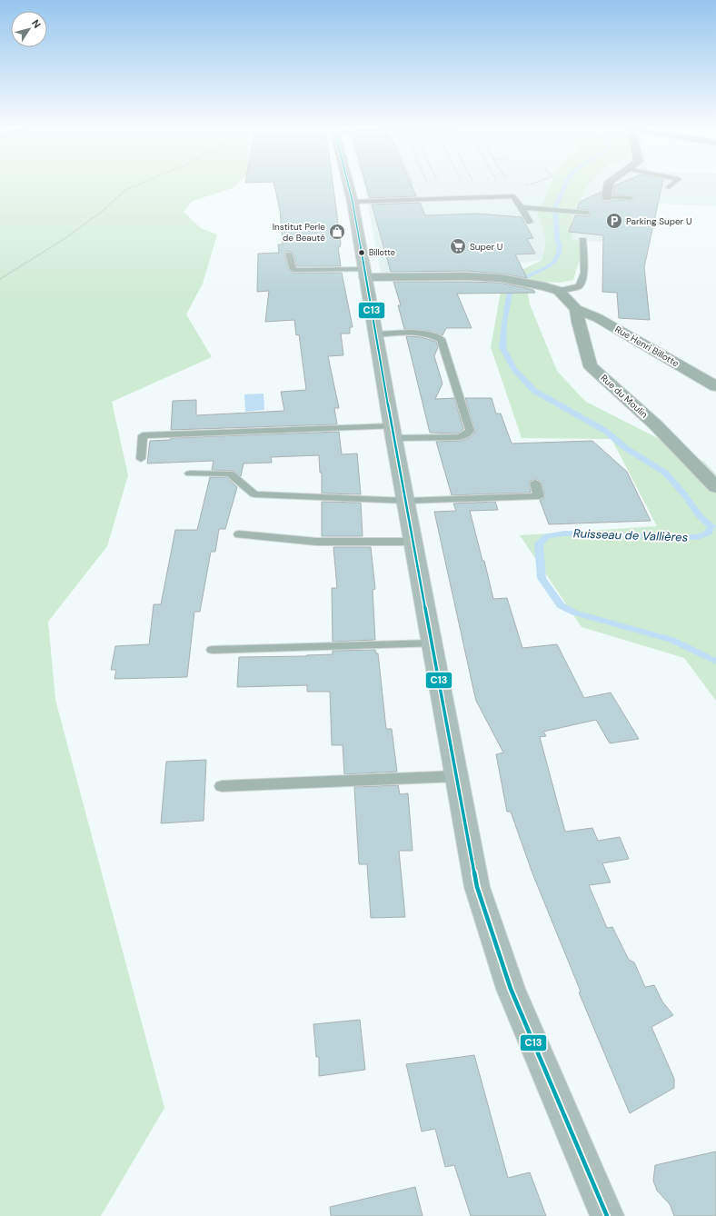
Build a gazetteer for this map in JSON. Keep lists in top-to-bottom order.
{
  "streets": {
    "street": ["Rue Henri Billotte", "Rue du Moulin"]
  },
  "crossings": [
    ["Rue Henri Billotte", "Rue du Moulin"]
  ],
  "water": ["Ruisseau de Vallières"],
  "places": {
    "parking": ["Parking Super U"],
    "shop": ["Institut Perle de Beauté"],
    "supermarket": ["Super U"],
    "other": ["Billotte"]
  },
  "lines": ["transit line C13"],
  "north": "top right"
}
